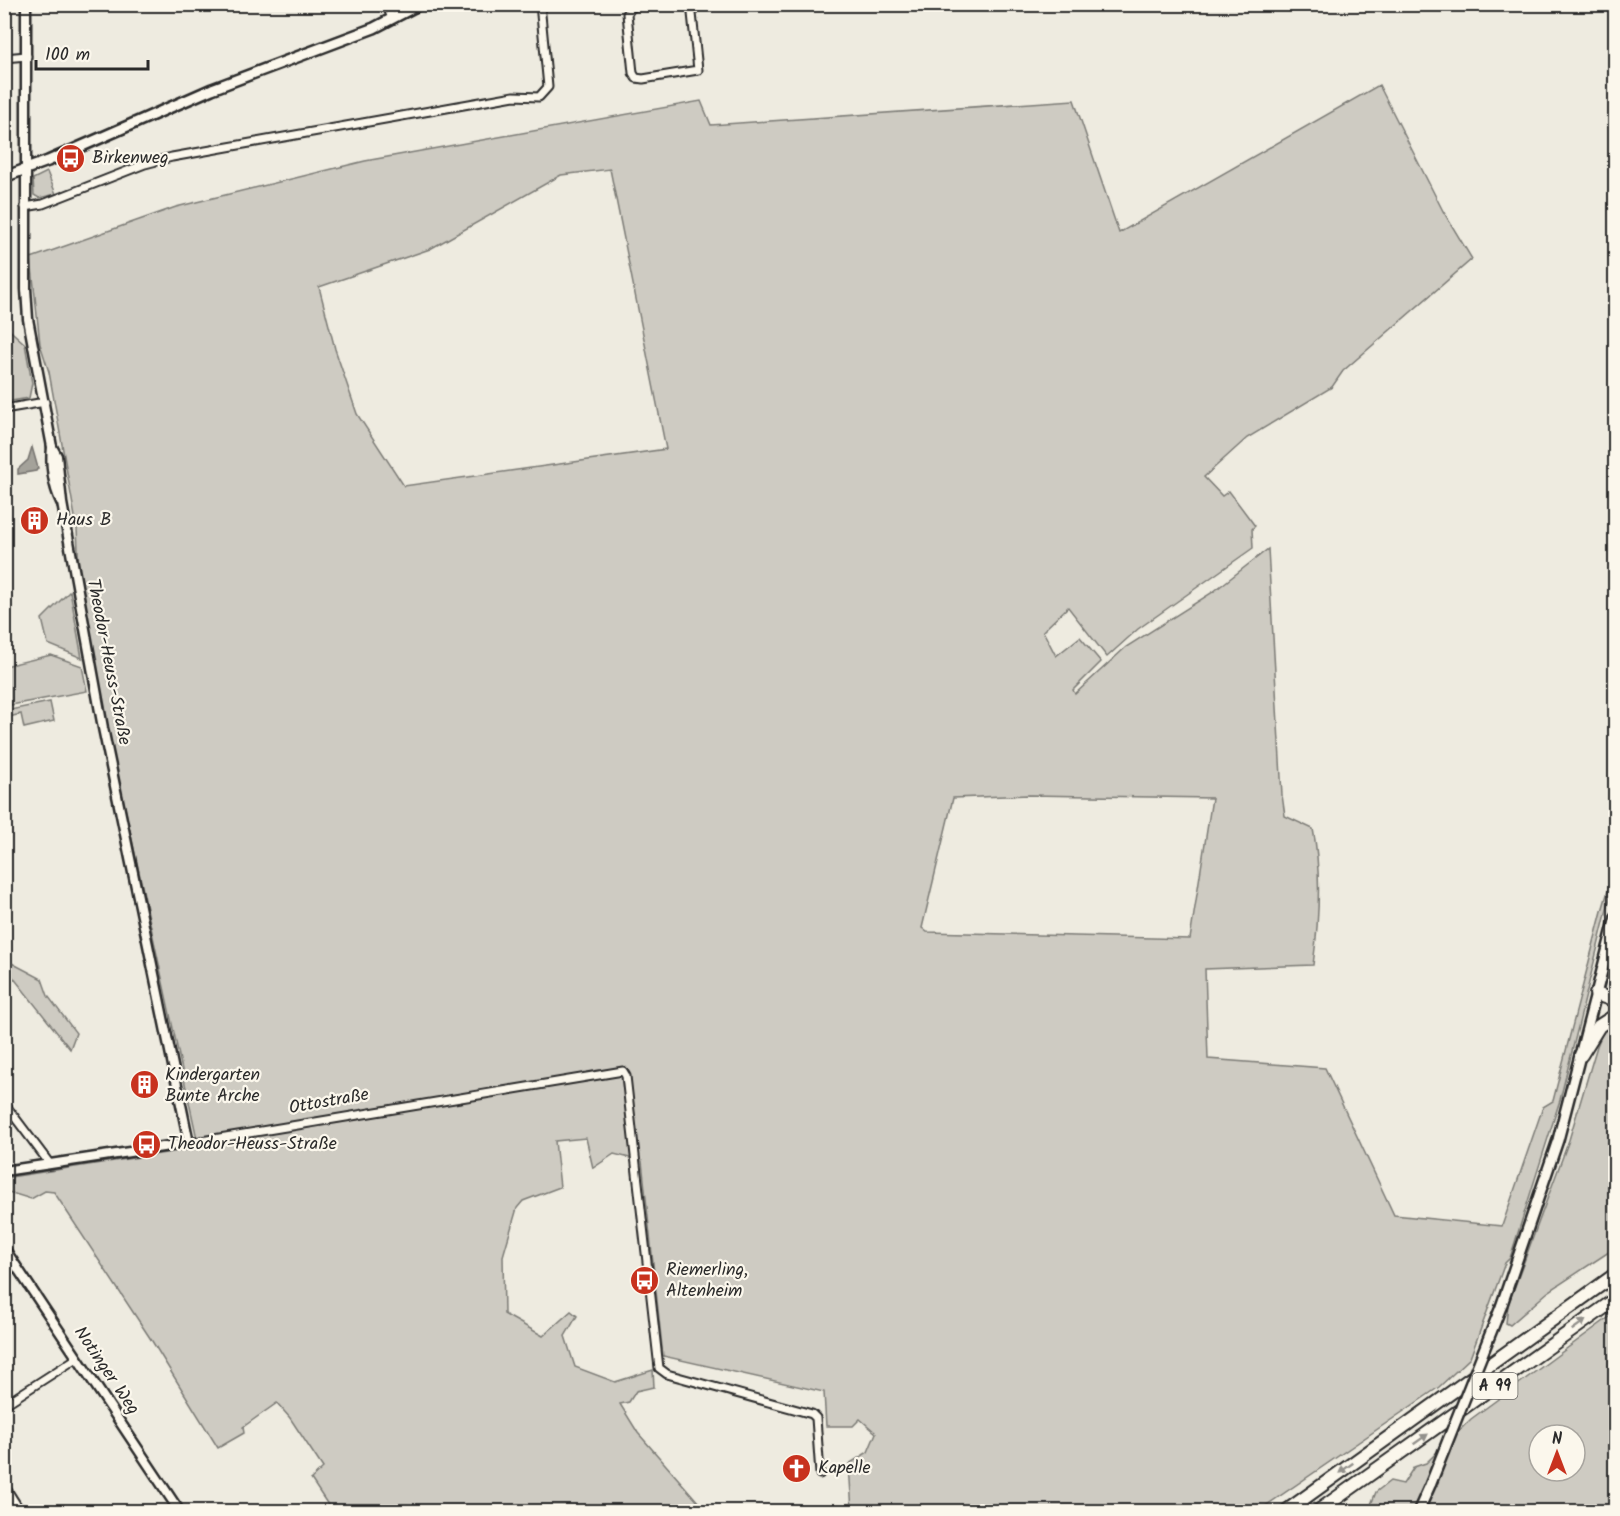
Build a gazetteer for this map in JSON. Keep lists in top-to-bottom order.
{
  "streets": {
    "highway": ["A 99"],
    "street": ["Theodor-Heuss-Straße", "Ottostraße", "Notinger Weg"]
  },
  "crossings": [
    ["Theodor-Heuss-Straße", "Ottostraße"]
  ],
  "places": {
    "bus stop": ["Birkenweg", "Theodor-Heuss-Straße", "Riemerling, Altenheim"],
    "building": ["Haus B", "Kindergarten Bunte Arche"],
    "church": ["Kapelle"]
  },
  "scale_bar": "100 m",
  "north": "top"
}
